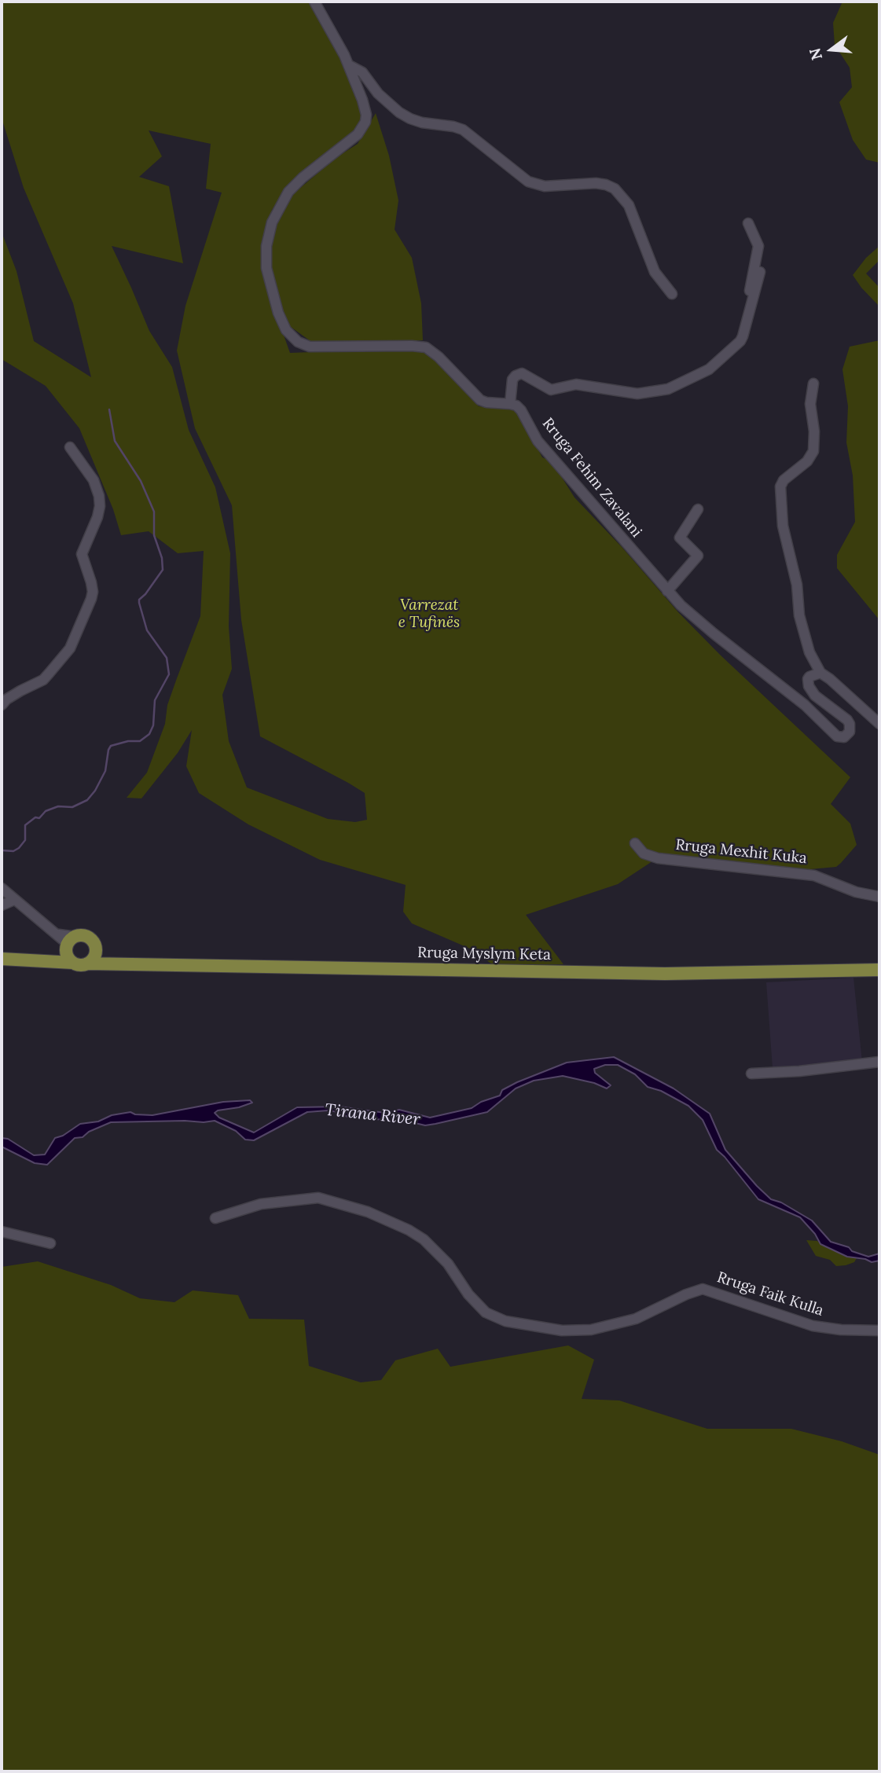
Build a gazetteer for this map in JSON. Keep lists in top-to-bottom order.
{
  "streets": {
    "main road": ["Rruga Myslym Keta"],
    "street": ["Rruga Fehim Zavalani", "Rruga Mexhit Kuka", "Rruga Faik Kulla"]
  },
  "water": ["Tirana River"],
  "parks": ["Varrezat e Tufinës"],
  "north": "left"
}
